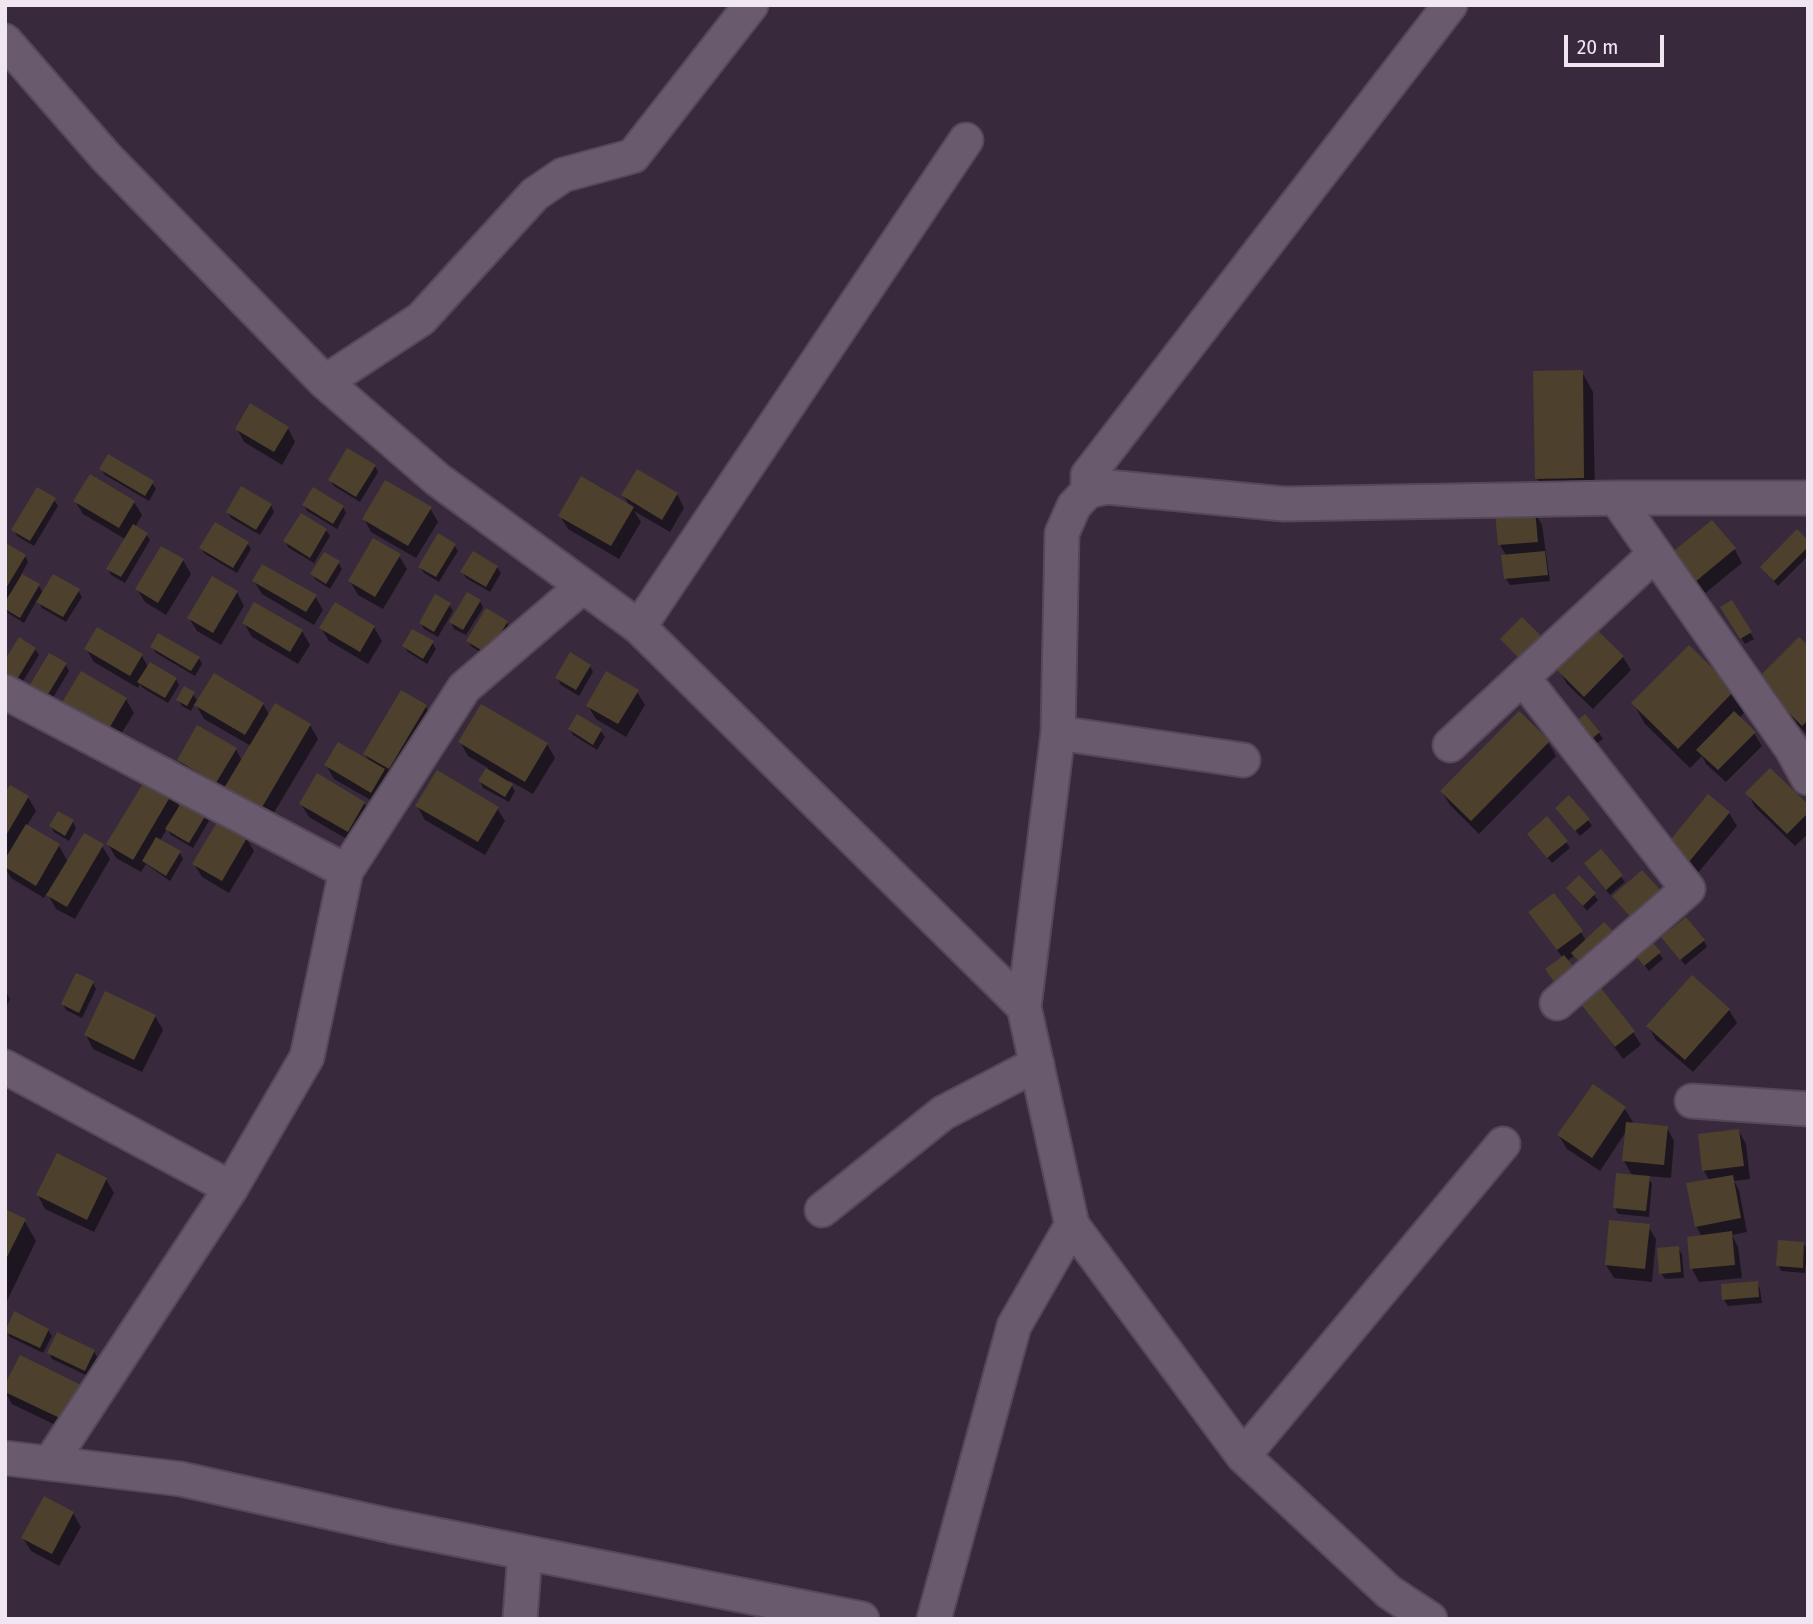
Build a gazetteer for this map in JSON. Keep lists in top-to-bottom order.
{
  "scale_bar": "20 m"
}
